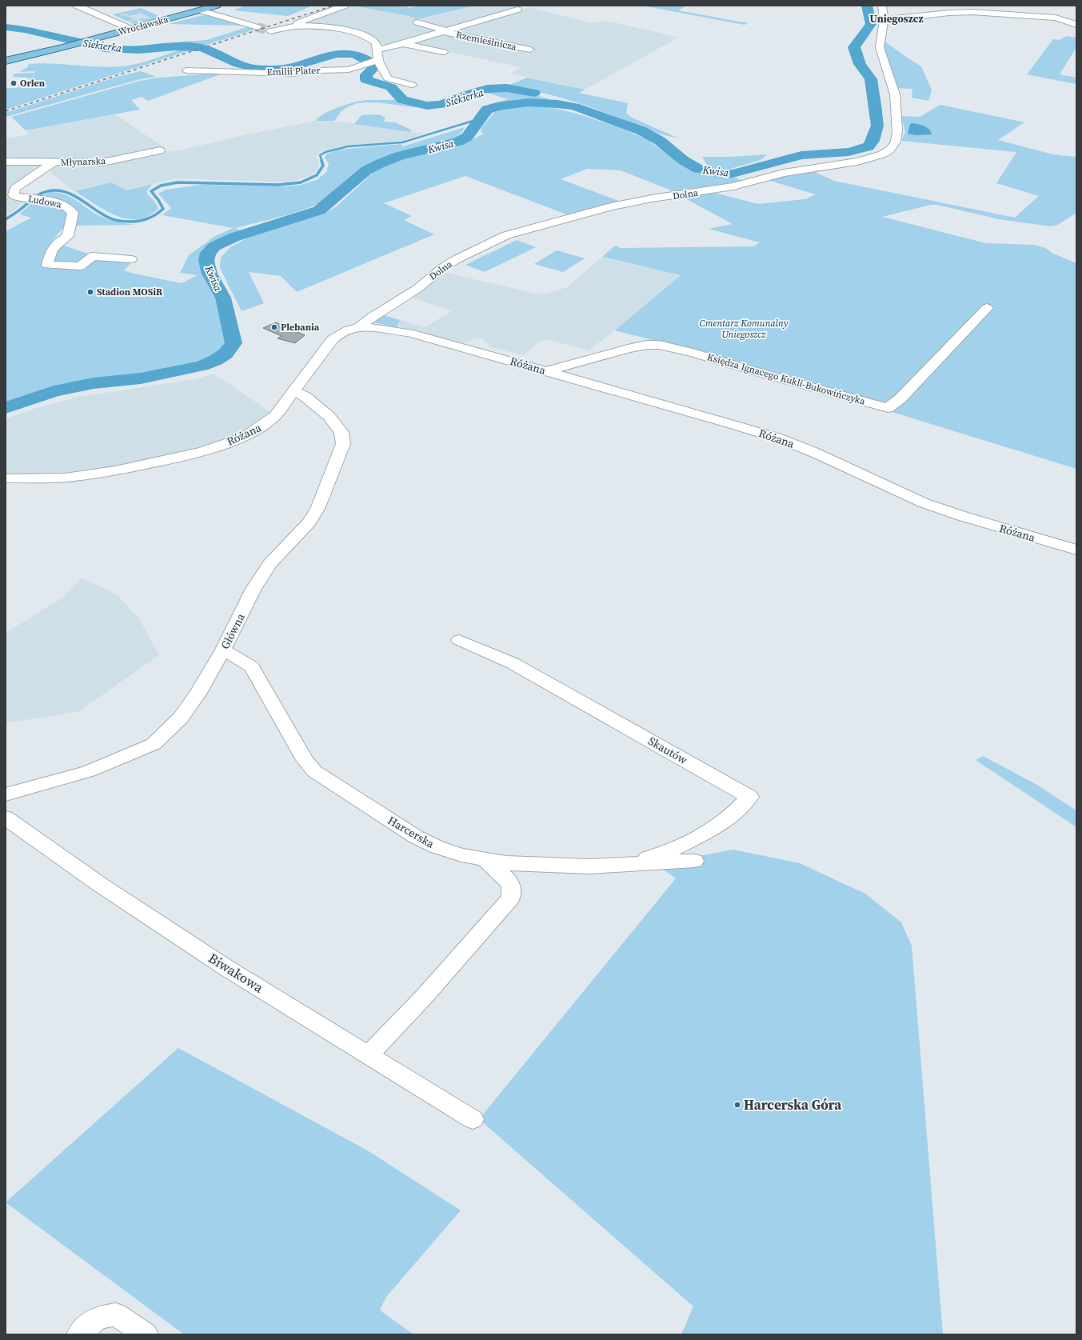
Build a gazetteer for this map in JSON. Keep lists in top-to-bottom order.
{
  "streets": {
    "main road": ["Wrocławska"],
    "street": [
      "Rzemieślnicza",
      "Emilii Plater",
      "Młynarska",
      "Dolna",
      "Ludowa",
      "Różana",
      "Księdza Ignacego Kukli-Bukowińczyka",
      "Główna",
      "Skautów",
      "Harcerska",
      "Biwakowa"
    ]
  },
  "crossings": [
    ["Młynarska", "Ludowa"],
    ["Dolna", "Różana"],
    ["Różana", "Księdza Ignacego Kukli-Bukowińczyka"],
    ["Różana", "Główna"],
    ["Główna", "Harcerska"],
    ["Skautów", "Harcerska"]
  ],
  "districts": ["Uniegoszcz"],
  "water": ["Siekierka", "Kwisa"],
  "parks": ["Cmentarz Komunalny Uniegoszcz"],
  "places": [
    "Orlen",
    "Stadion MOSiR",
    "Plebania",
    "Harcerska Góra"
  ]
}
